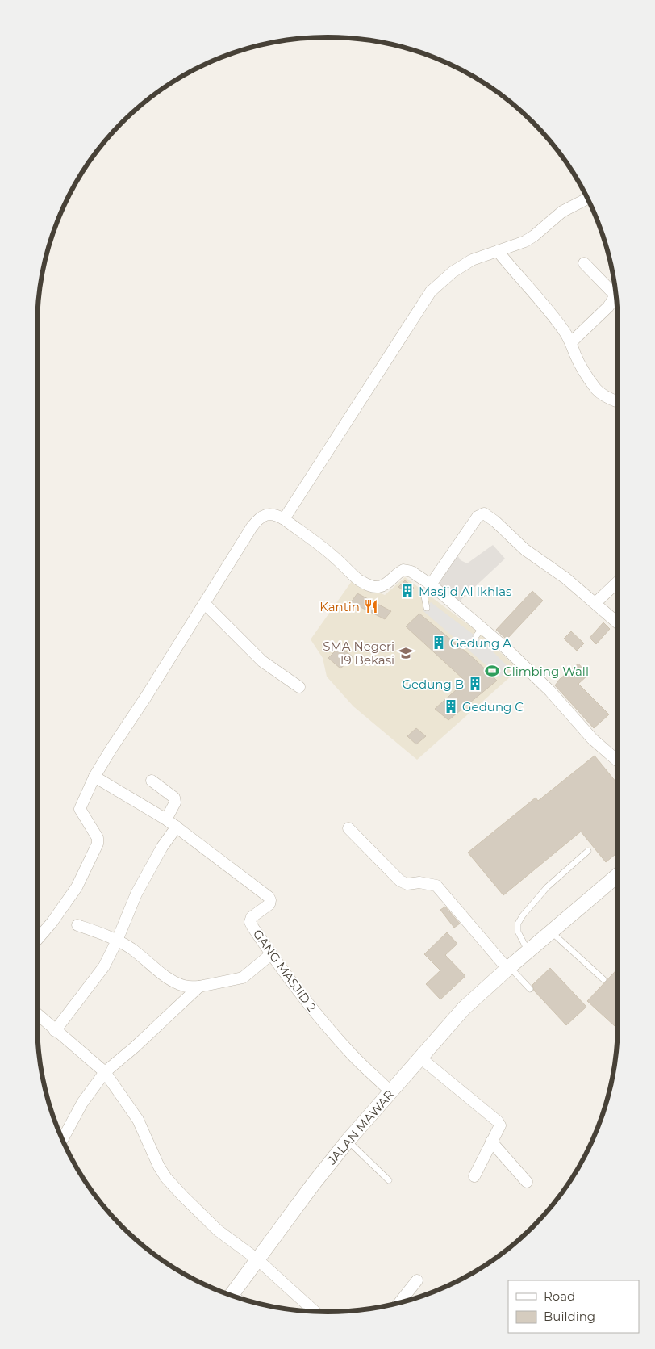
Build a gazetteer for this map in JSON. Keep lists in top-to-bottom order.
{
  "streets": {
    "street": ["GANG MASJID 2", "JALAN MAWAR"]
  },
  "crossings": [
    ["GANG MASJID 2", "JALAN MAWAR"]
  ],
  "places": {
    "building": [
      "Masjid Al Ikhlas",
      "Gedung A",
      "Gedung B",
      "Gedung C"
    ],
    "restaurant": ["Kantin"],
    "school or university": ["SMA Negeri 19 Bekasi"],
    "sports": ["Climbing Wall"]
  },
  "legend": ["Road", "Building"]
}
